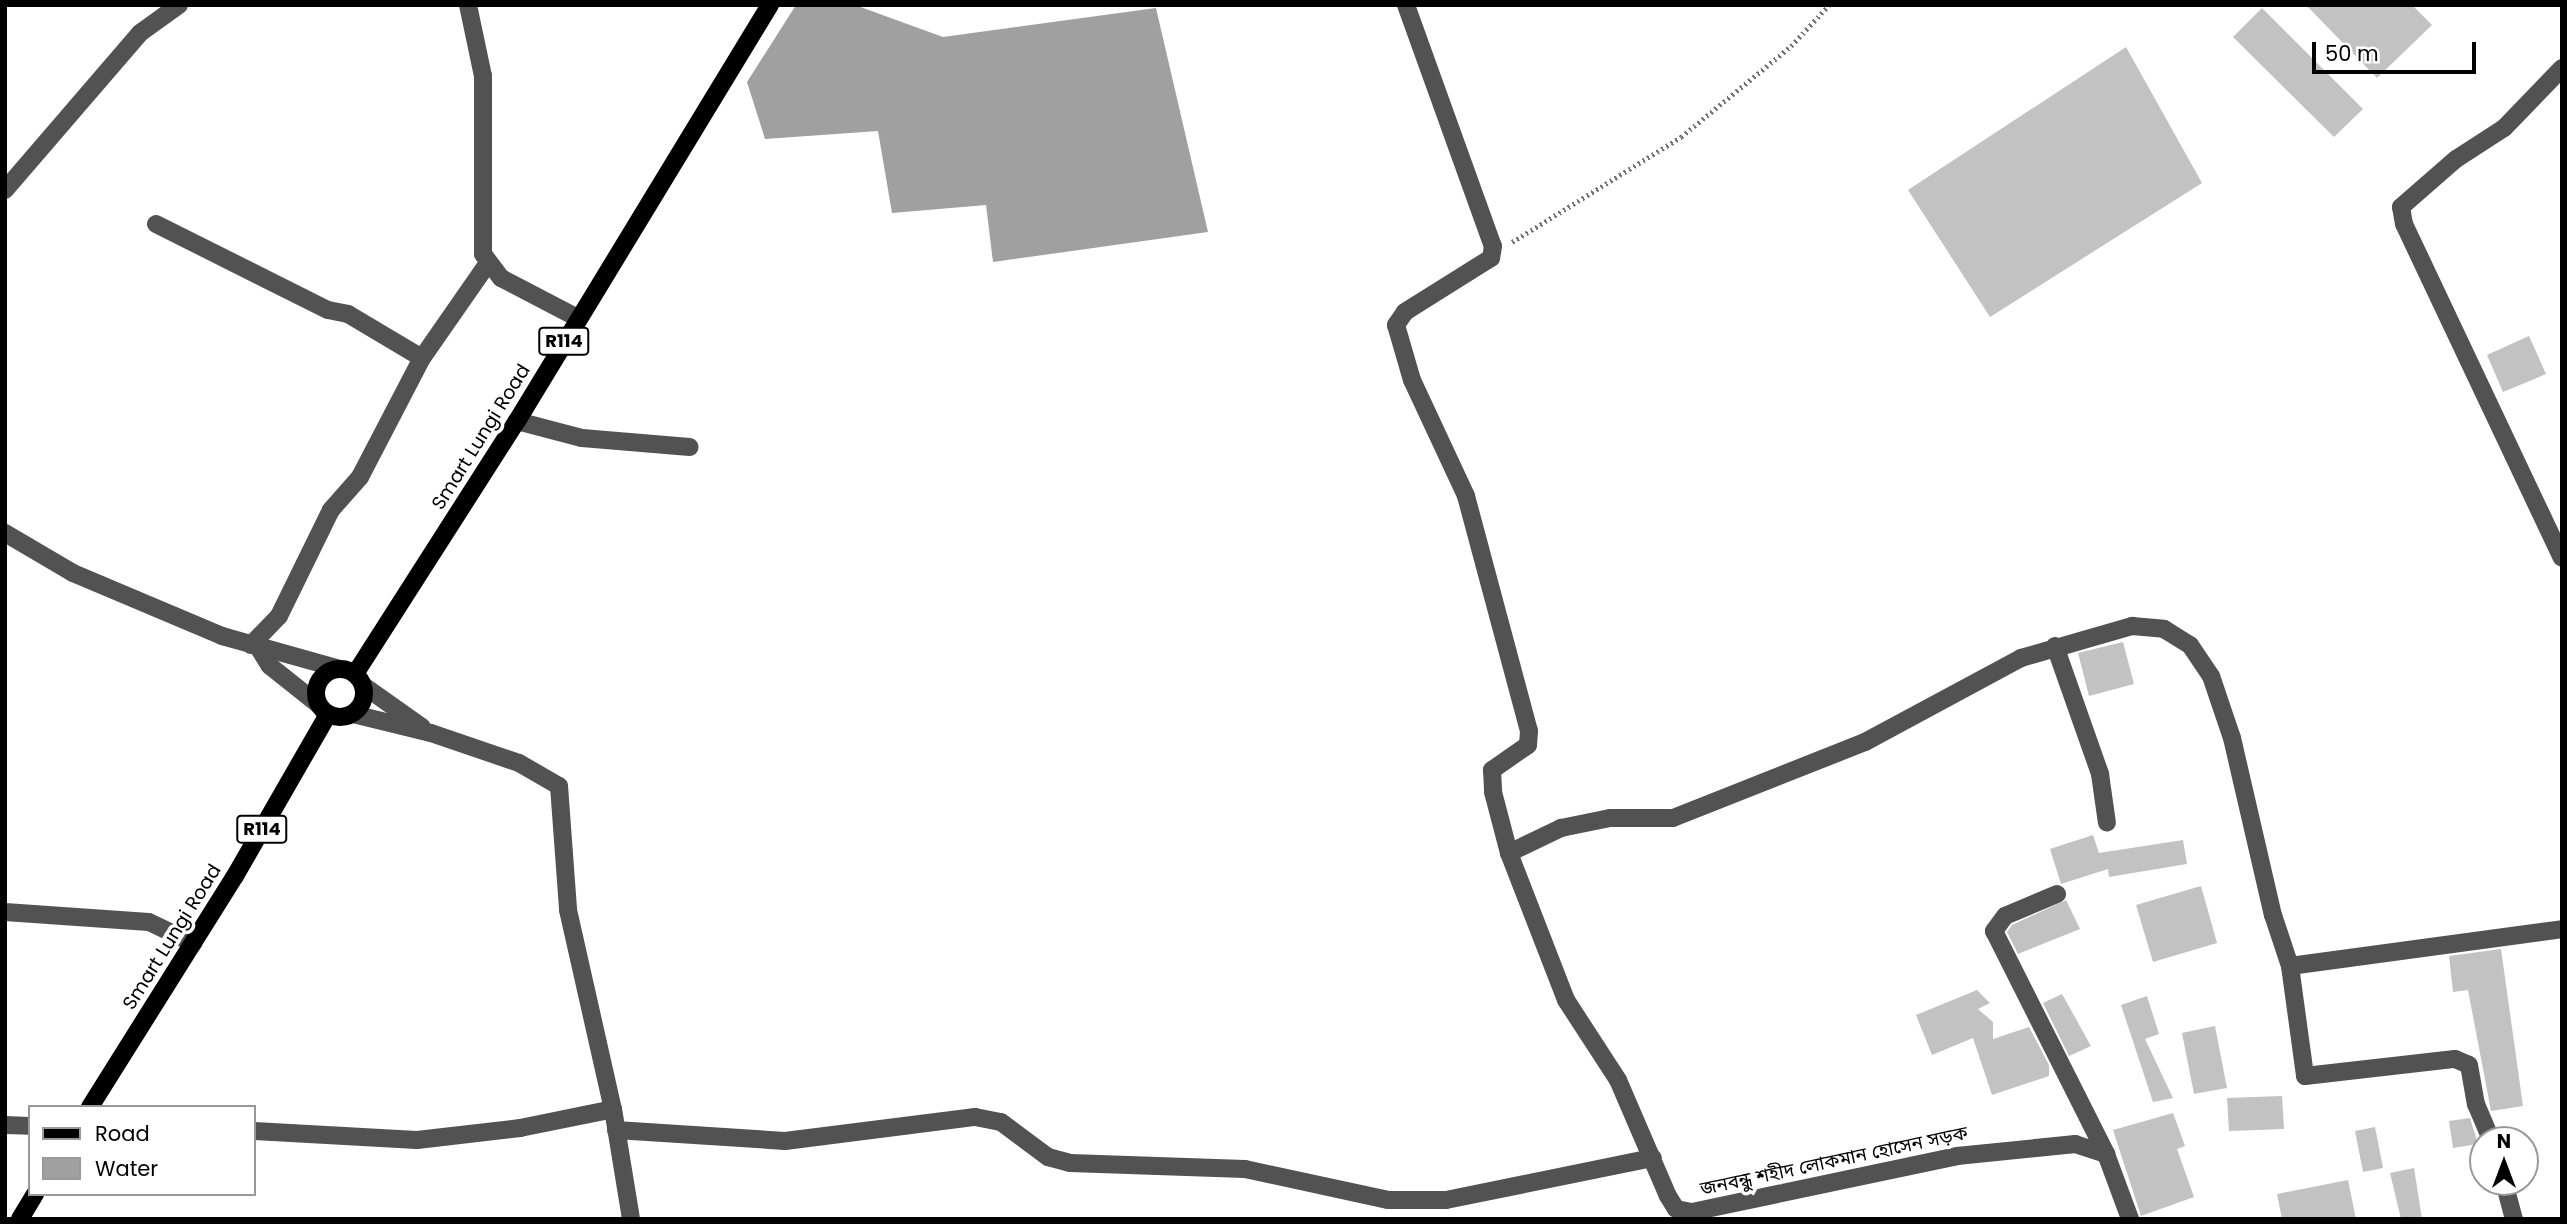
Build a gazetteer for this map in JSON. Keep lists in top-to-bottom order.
{
  "streets": {
    "main road": ["R114", "Smart Lungi Road"],
    "street": ["জনবন্ধু শহীদ লোকমান হোসেন সড়ক"]
  },
  "crossings": [
    ["R114", "Smart Lungi Road"]
  ],
  "legend": ["Road", "Water"],
  "scale_bar": "50 m",
  "north": "top"
}
